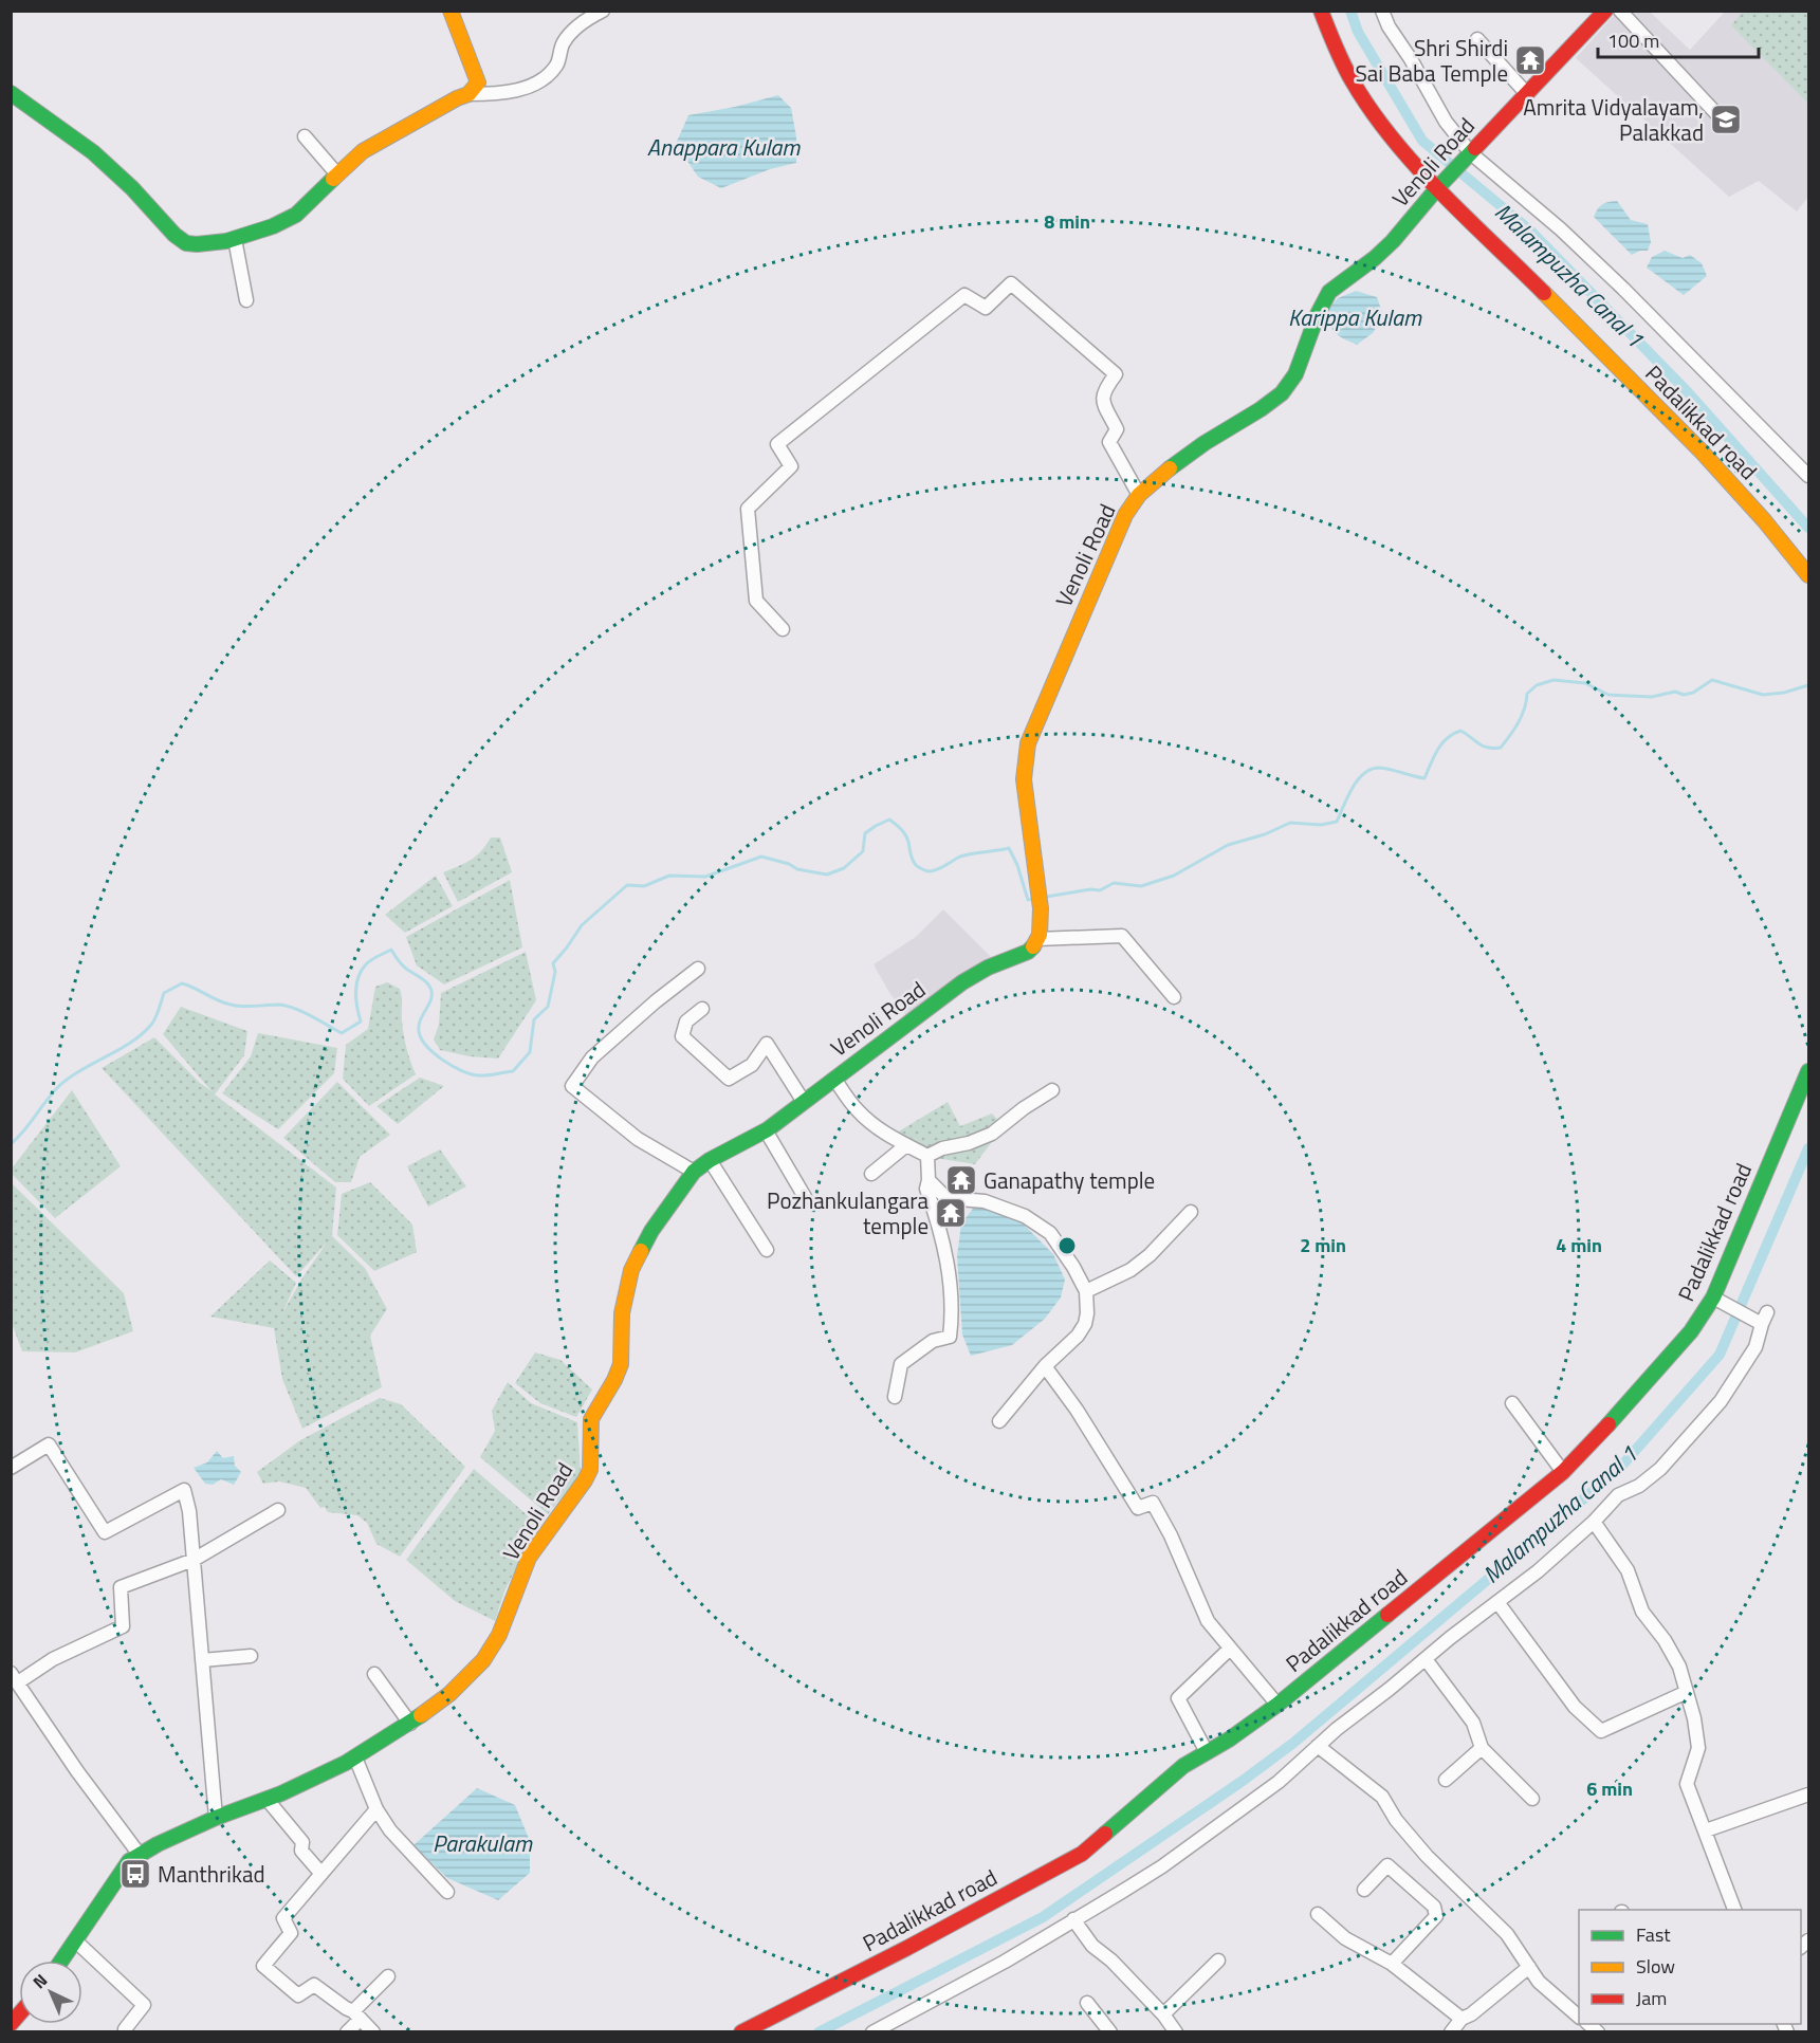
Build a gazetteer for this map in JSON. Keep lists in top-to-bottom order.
{
  "streets": {
    "street": ["Venoli Road", "Padalikkad road"]
  },
  "crossings": [
    ["Venoli Road", "Padalikkad road"]
  ],
  "water": [
    "Anappara Kulam",
    "Malampuzha Canal 1",
    "Karippa Kulam",
    "Parakulam"
  ],
  "places": {
    "temple": ["Shri Shirdi Sai Baba Temple", "Ganapathy temple", "Pozhankulangara temple"],
    "school or university": ["Amrita Vidyalayam, Palakkad"],
    "bus stop": ["Manthrikad"]
  },
  "legend": ["Fast", "Slow", "Jam"],
  "scale_bar": "100 m",
  "north": "top left",
  "rings": [
    "8 min",
    "2 min",
    "4 min",
    "6 min"
  ]
}
